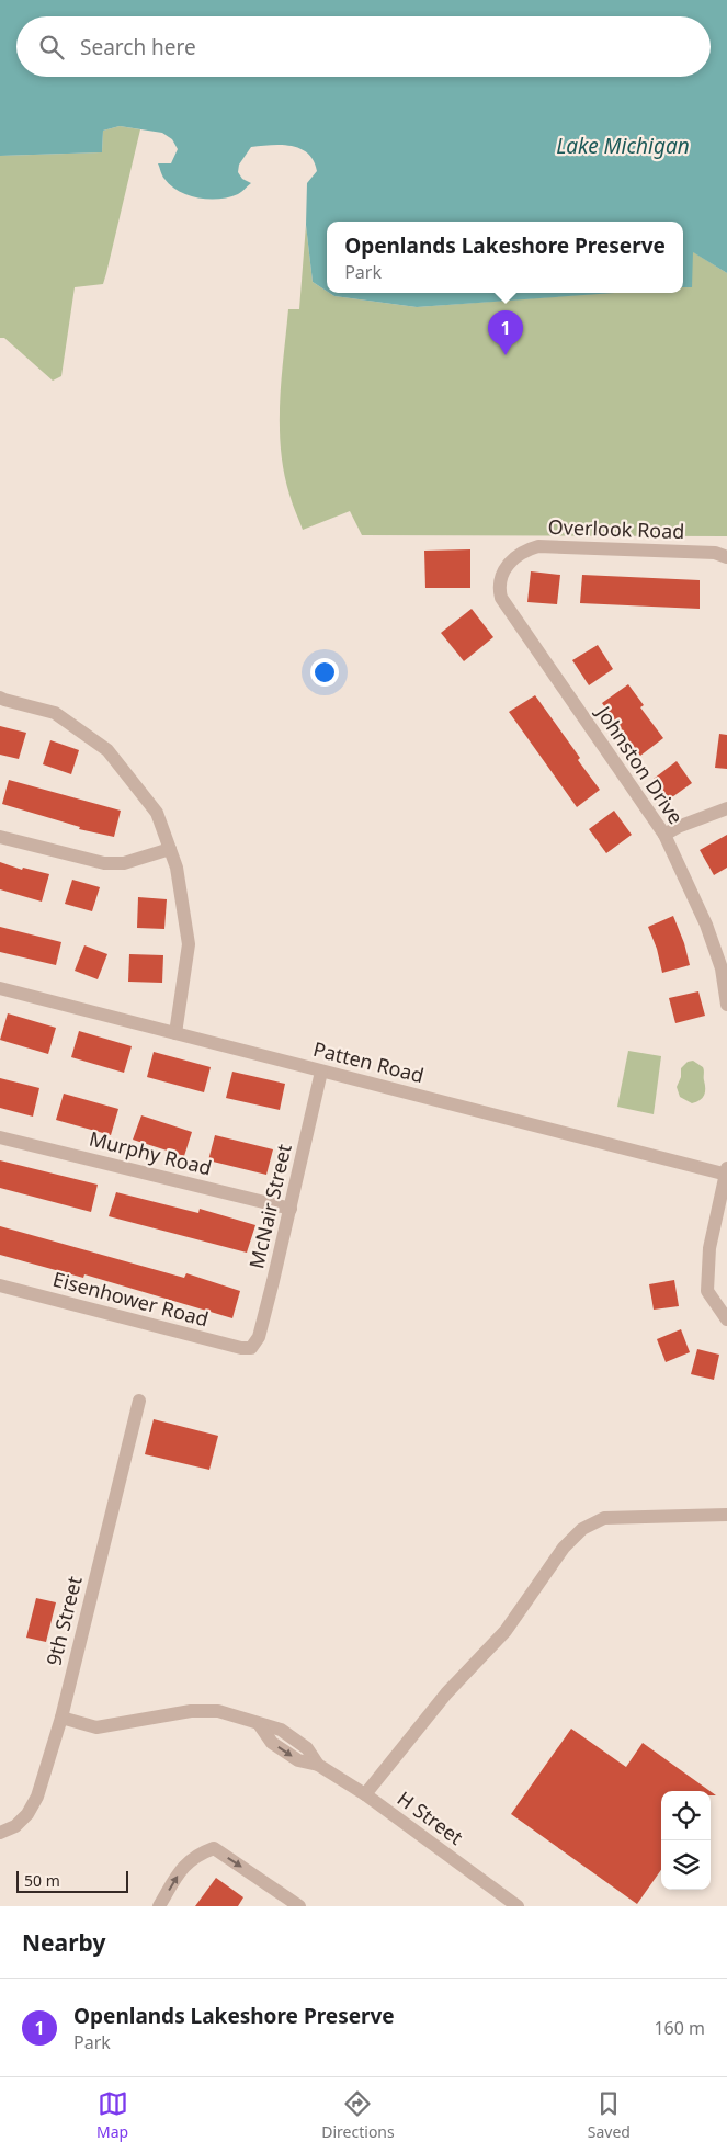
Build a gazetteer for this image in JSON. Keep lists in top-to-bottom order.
{
  "streets": {
    "street": [
      "Overlook Road",
      "Johnston Drive",
      "Patten Road",
      "Murphy Road",
      "McNair Street",
      "Eisenhower Road",
      "9th Street",
      "H Street"
    ]
  },
  "crossings": [
    ["Overlook Road", "Johnston Drive"],
    ["Patten Road", "McNair Street"],
    ["Murphy Road", "McNair Street"],
    ["McNair Street", "Eisenhower Road"],
    ["9th Street", "H Street"]
  ],
  "water": ["Lake Michigan"],
  "scale_bar": "50 m",
  "page": {
    "search": "Search here",
    "popup": ["Openlands Lakeshore Preserve", "Park"],
    "pins": "1",
    "scale": "50 m",
    "heading": "Nearby",
    "list": [
      {
        "mark": "1",
        "name": "Openlands Lakeshore Preserve",
        "note": "Park",
        "value": "160 m"
      }
    ],
    "nav": ["Map", "Directions", "Saved"]
  }
}
